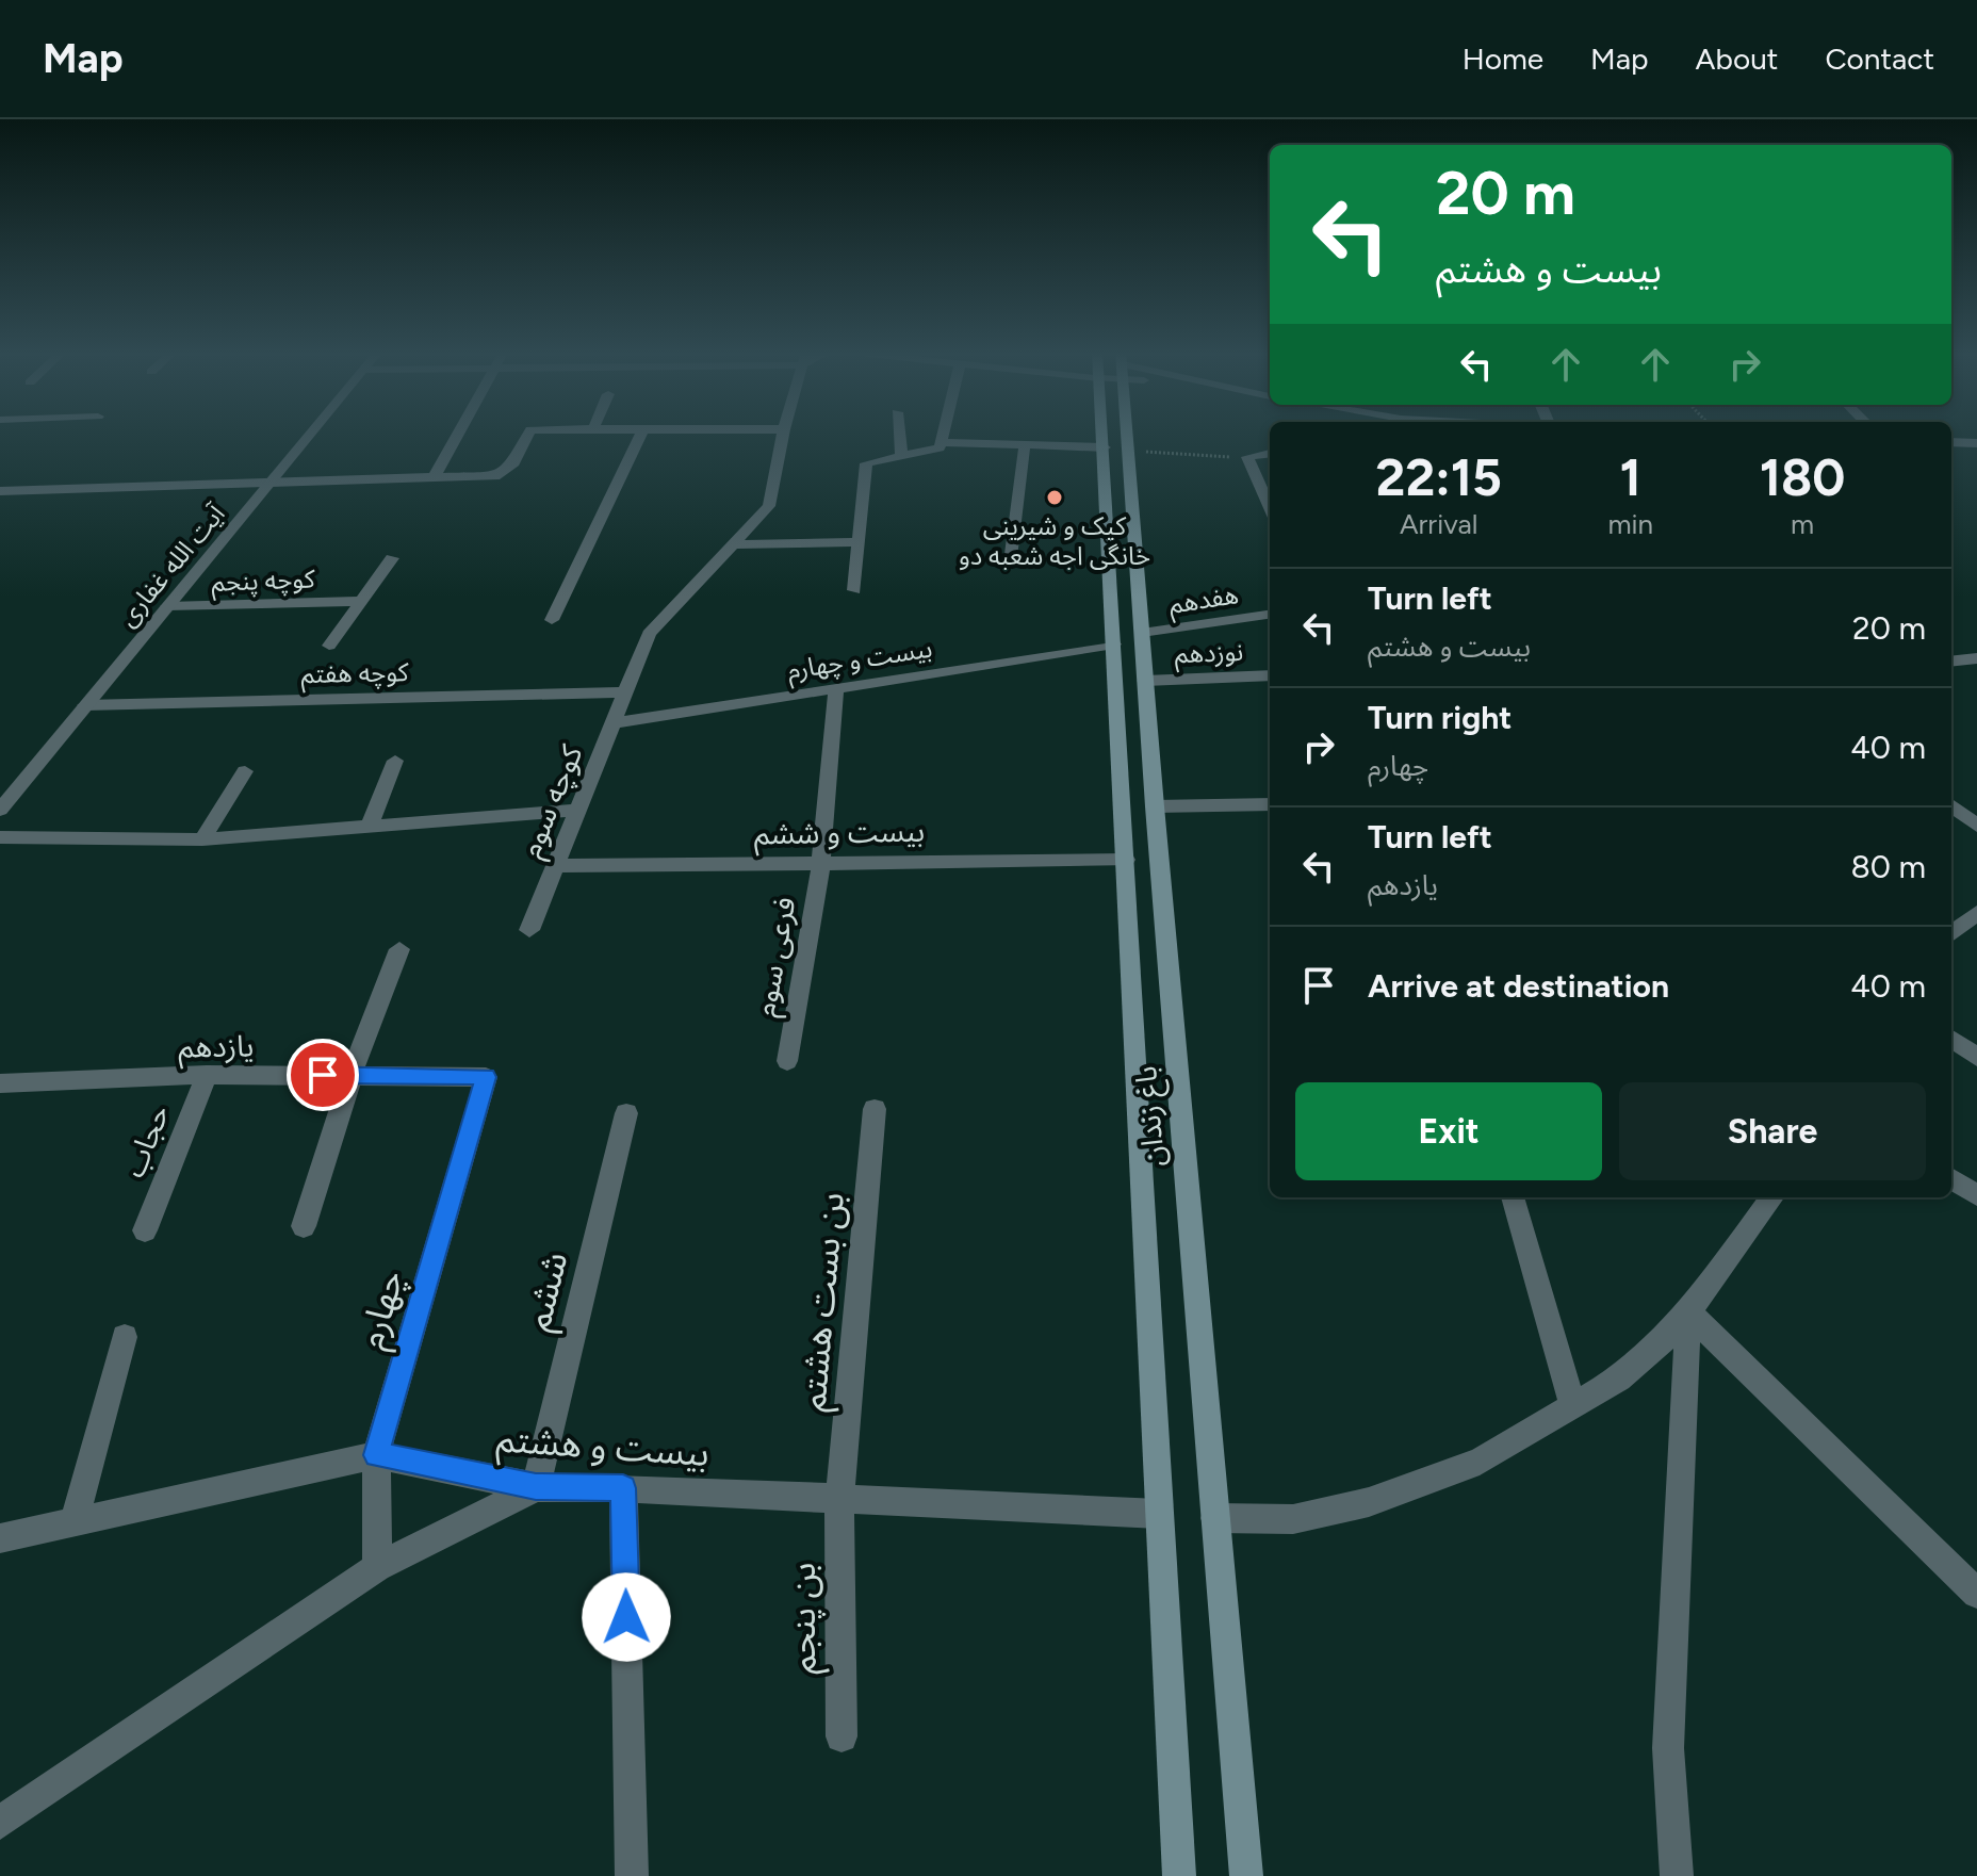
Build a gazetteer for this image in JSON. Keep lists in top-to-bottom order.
{
  "streets": {
    "main road": ["باغ زندان"],
    "street": [
      "آیت الله غفاری",
      "کوچه پنجم",
      "هفدهم",
      "نوزدهم",
      "بیست و چهارم",
      "کوچه هفتم",
      "کوچه سوم",
      "بیست و ششم",
      "فرعی سوم",
      "یازدهم",
      "حجاب",
      "ششم",
      "بن بست هشتم",
      "چهارم",
      "بیست و هشتم",
      "بن پنجم"
    ]
  },
  "crossings": [
    ["آیت الله غفاری", "کوچه پنجم"],
    ["آیت الله غفاری", "کوچه هفتم"],
    ["هفدهم", "باغ زندان"],
    ["نوزدهم", "باغ زندان"],
    ["بیست و چهارم", "کوچه سوم"],
    ["بیست و چهارم", "فرعی سوم"],
    ["بیست و چهارم", "باغ زندان"],
    ["کوچه هفتم", "کوچه سوم"],
    ["کوچه سوم", "بیست و ششم"],
    ["بیست و ششم", "فرعی سوم"],
    ["بیست و ششم", "باغ زندان"],
    ["یازدهم", "حجاب"],
    ["یازدهم", "چهارم"],
    ["باغ زندان", "بیست و هشتم"],
    ["ششم", "بیست و هشتم"],
    ["بن بست هشتم", "بیست و هشتم"],
    ["بن بست هشتم", "بن پنجم"],
    ["چهارم", "بیست و هشتم"],
    ["بیست و هشتم", "بن پنجم"]
  ],
  "places": ["کیک و شیرینی خانگی اجه شعبه دو"],
  "page": {
    "header": "Map",
    "nav": [
      "Home",
      "Map",
      "About",
      "Contact"
    ],
    "turn": ["20 m", "بیست و هشتم"],
    "eta": [
      "22:15",
      "Arrival",
      "1",
      "min",
      "180",
      "m"
    ],
    "list": [
      {
        "name": "Turn left",
        "note": "بیست و هشتم",
        "value": "20 m"
      },
      {
        "name": "Turn right",
        "note": "چهارم",
        "value": "40 m"
      },
      {
        "name": "Turn left",
        "note": "یازدهم",
        "value": "80 m"
      },
      {
        "name": "Arrive at destination",
        "value": "40 m"
      }
    ],
    "buttons": ["Exit", "Share"]
  }
}
